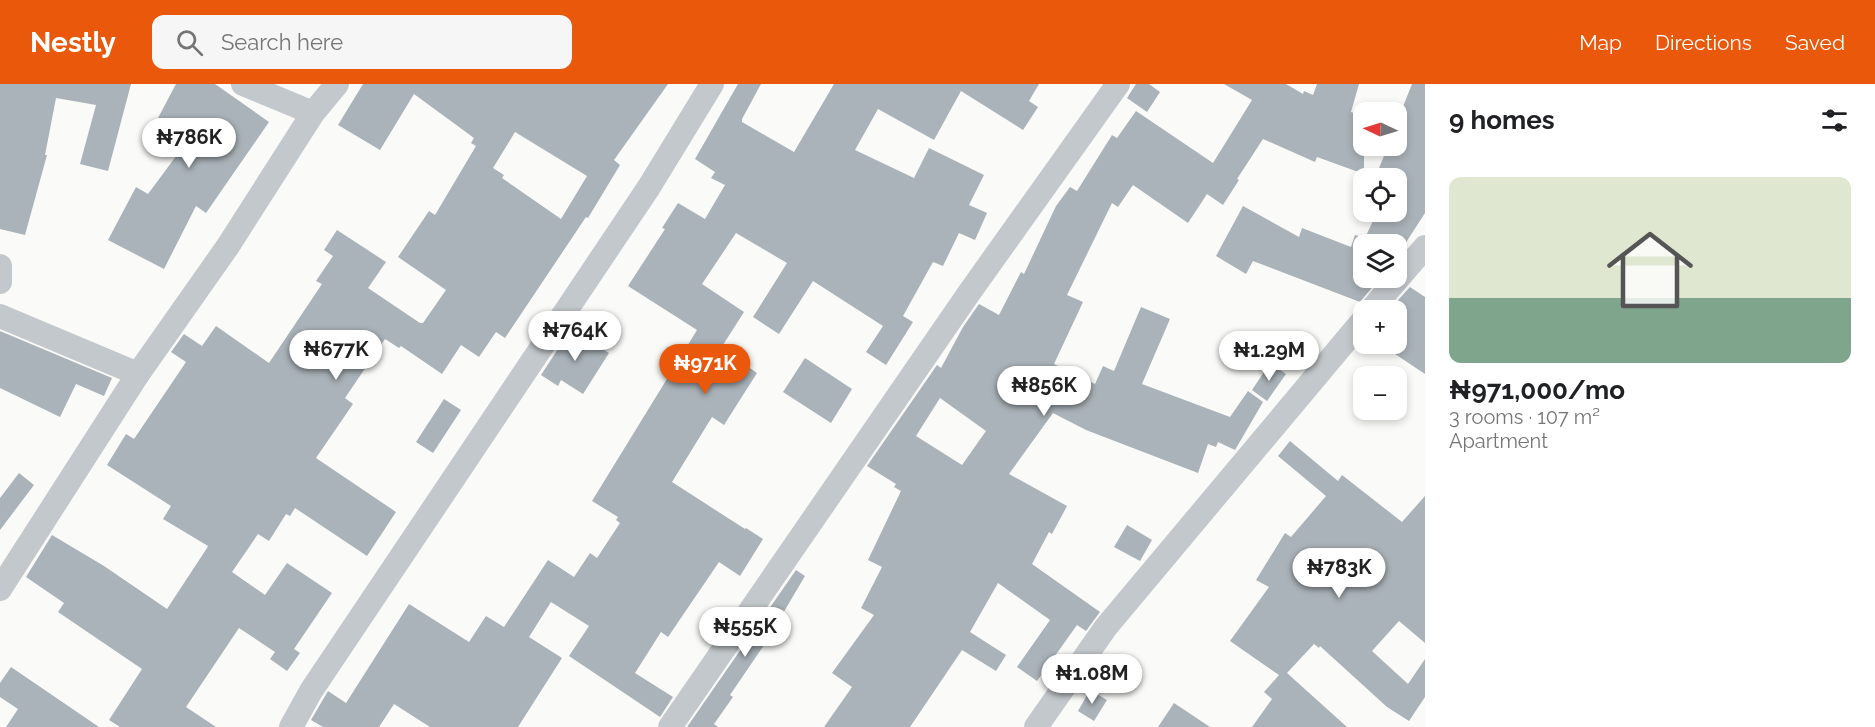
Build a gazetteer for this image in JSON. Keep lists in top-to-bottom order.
{
  "north": "left",
  "page": {
    "header": "Nestly",
    "search": "Search here",
    "nav": ["Map", "Directions", "Saved"],
    "heading": "9 homes",
    "map_buttons": ["+", "−"],
    "price": [
      "₦786K",
      "₦764K",
      "₦677K",
      "₦1.29M",
      "₦971K",
      "₦856K",
      "₦783K",
      "₦555K",
      "₦1.08M"
    ],
    "list": [
      {
        "name": "₦971,000/mo",
        "note": "3 rooms · 107 m² · Apartment"
      }
    ]
  }
}
